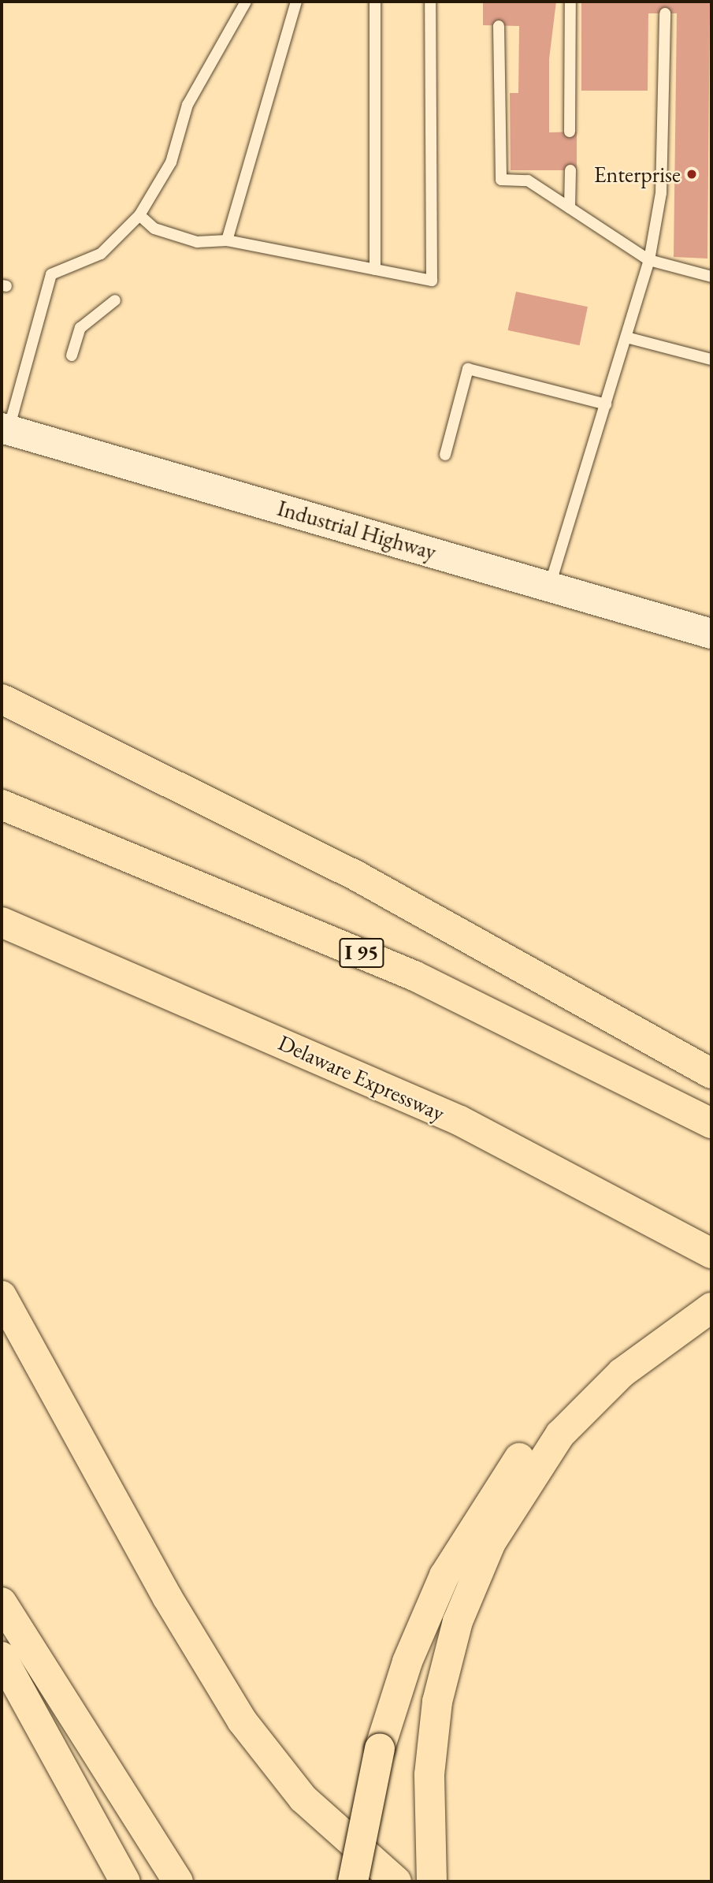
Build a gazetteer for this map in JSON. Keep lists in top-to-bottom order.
{
  "streets": {
    "highway": ["I 95", "Delaware Expressway"],
    "street": ["Industrial Highway"]
  },
  "places": ["Enterprise"]
}
